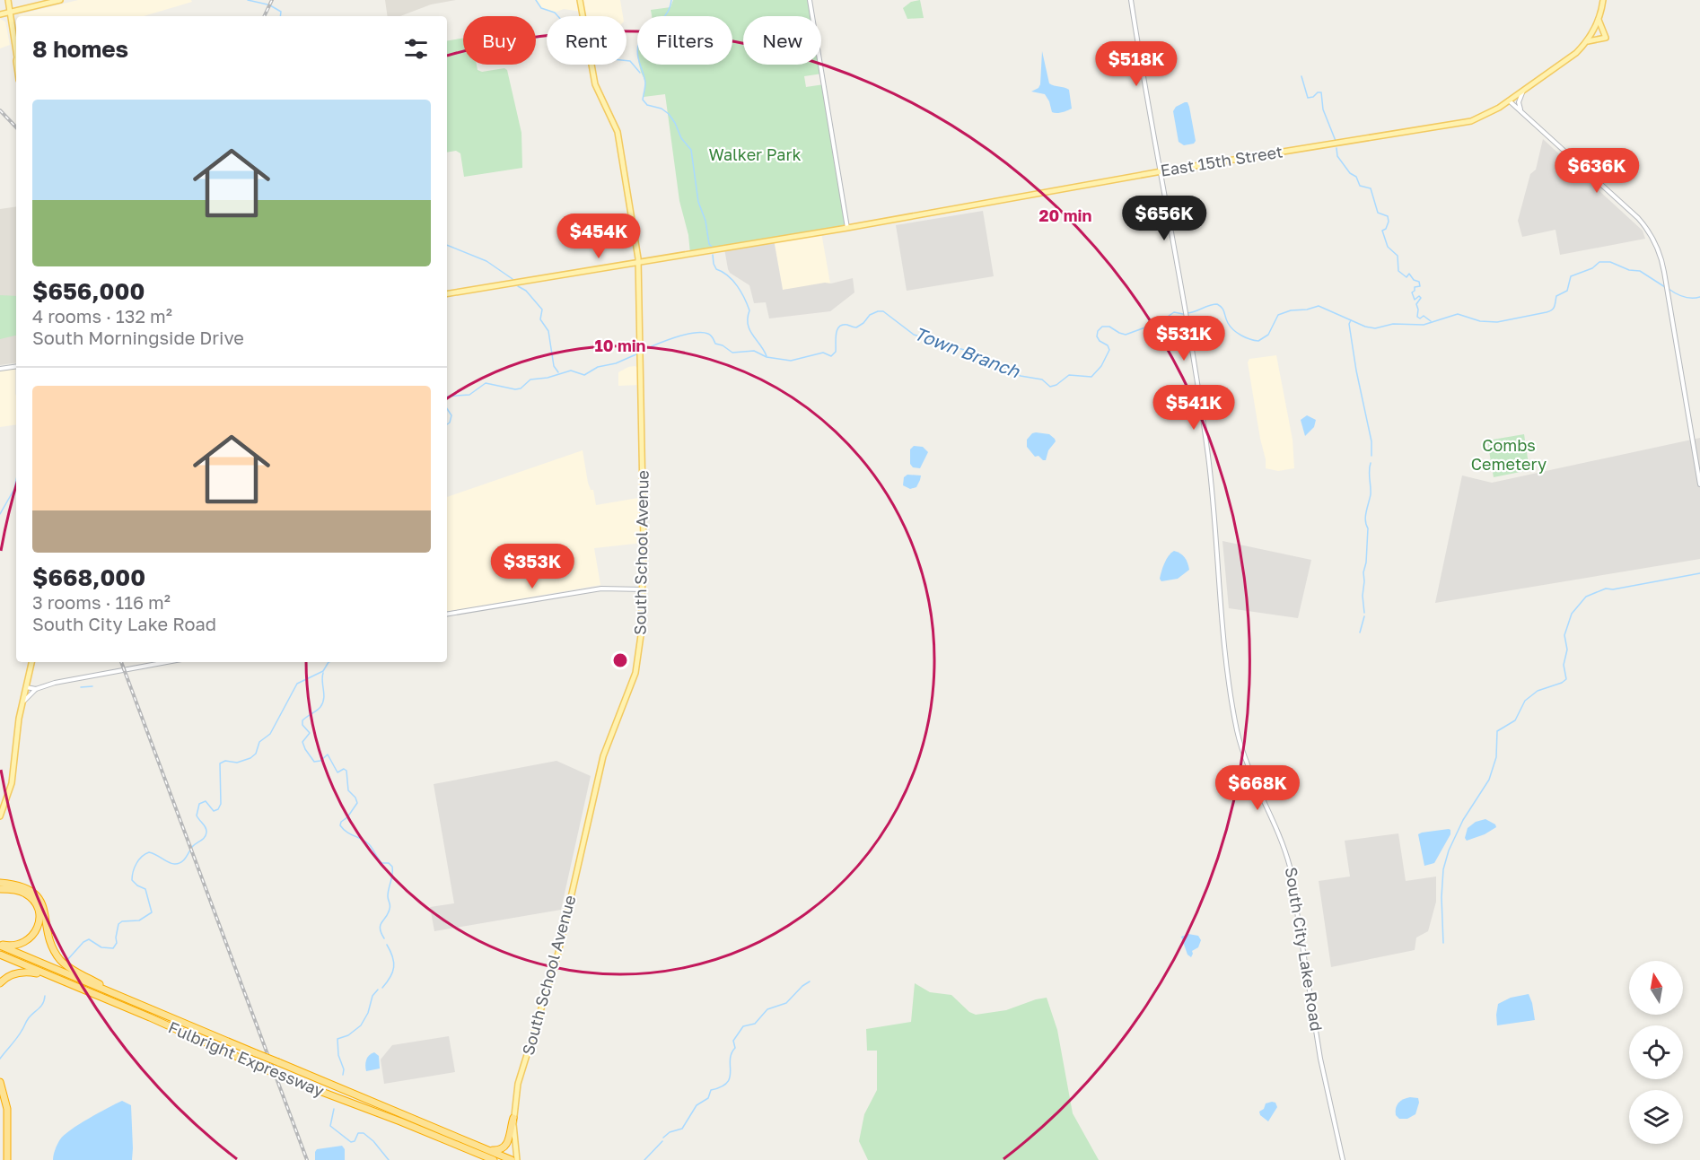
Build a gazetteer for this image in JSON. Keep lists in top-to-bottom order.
{
  "streets": {
    "highway": ["Fulbright Expressway"],
    "main road": ["East 15th Street", "South School Avenue"],
    "street": ["South City Lake Road"]
  },
  "crossings": [
    ["East 15th Street", "South School Avenue"],
    ["East 15th Street", "South City Lake Road"]
  ],
  "water": ["Town Branch"],
  "parks": ["Walker Park", "Combs Cemetery"],
  "north": "top",
  "page": {
    "chip": [
      "Buy",
      "Rent",
      "Filters",
      "New"
    ],
    "heading": "8 homes",
    "price": [
      "$518K",
      "$636K",
      "$656K",
      "$454K",
      "$531K",
      "$541K",
      "$353K",
      "$668K"
    ],
    "list": [
      {
        "name": "$656,000",
        "note": "4 rooms · 132 m² · South Morningside Drive"
      },
      {
        "name": "$668,000",
        "note": "3 rooms · 116 m² · South City Lake Road"
      }
    ]
  },
  "rings": ["20 min", "10 min"]
}
